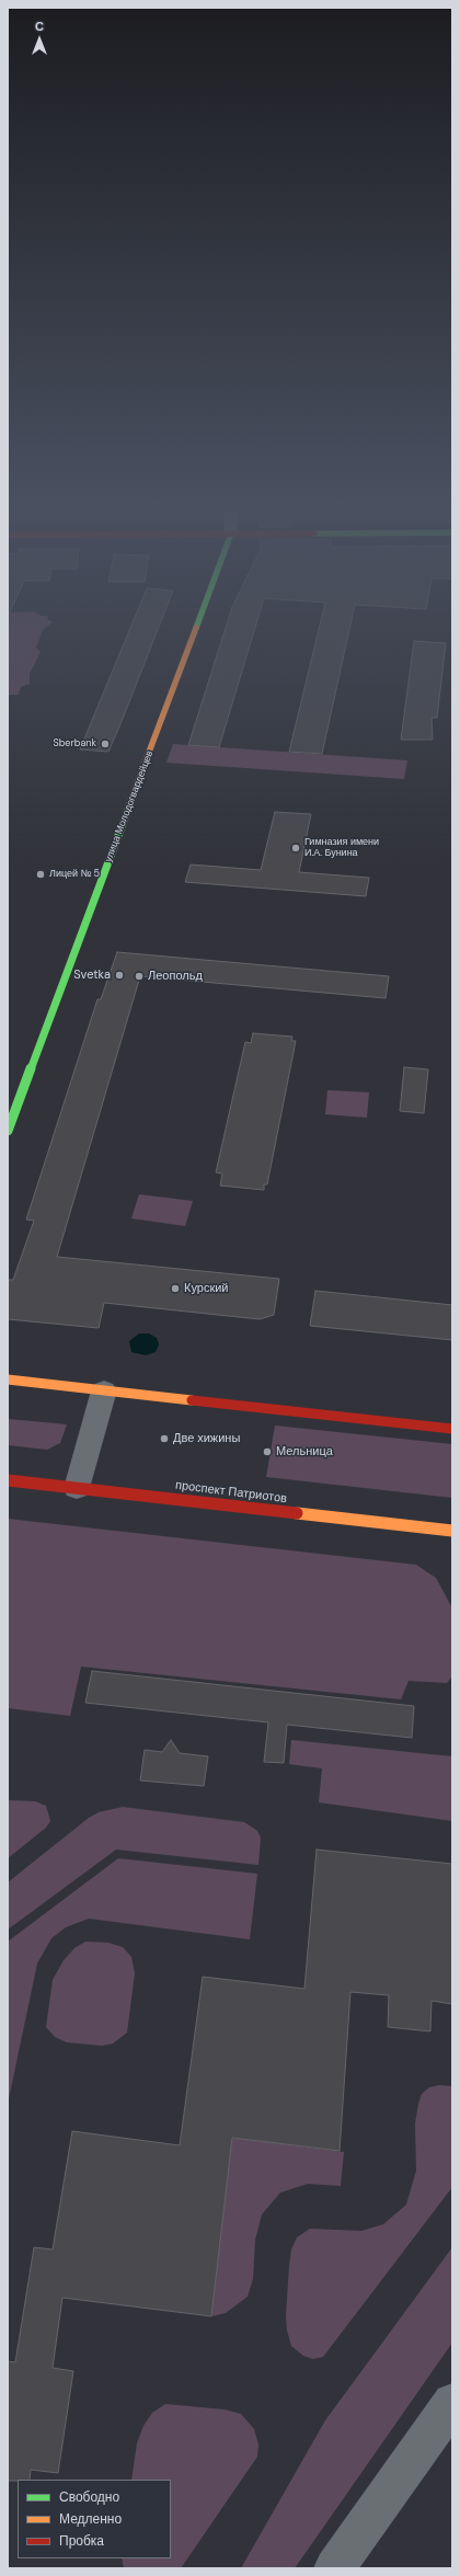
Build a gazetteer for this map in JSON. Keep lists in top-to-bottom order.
{
  "streets": {
    "main road": ["улица Молодогвардейцев", "проспект Патриотов"]
  },
  "places": [
    "Sberbank",
    "Гимназия имени И.А. Бунина",
    "Лицей № 5",
    "Svetka",
    "Леопольд",
    "Курский",
    "Две хижины",
    "Мельница"
  ],
  "legend": ["Свободно", "Медленно", "Пробка"],
  "north": "top"
}
